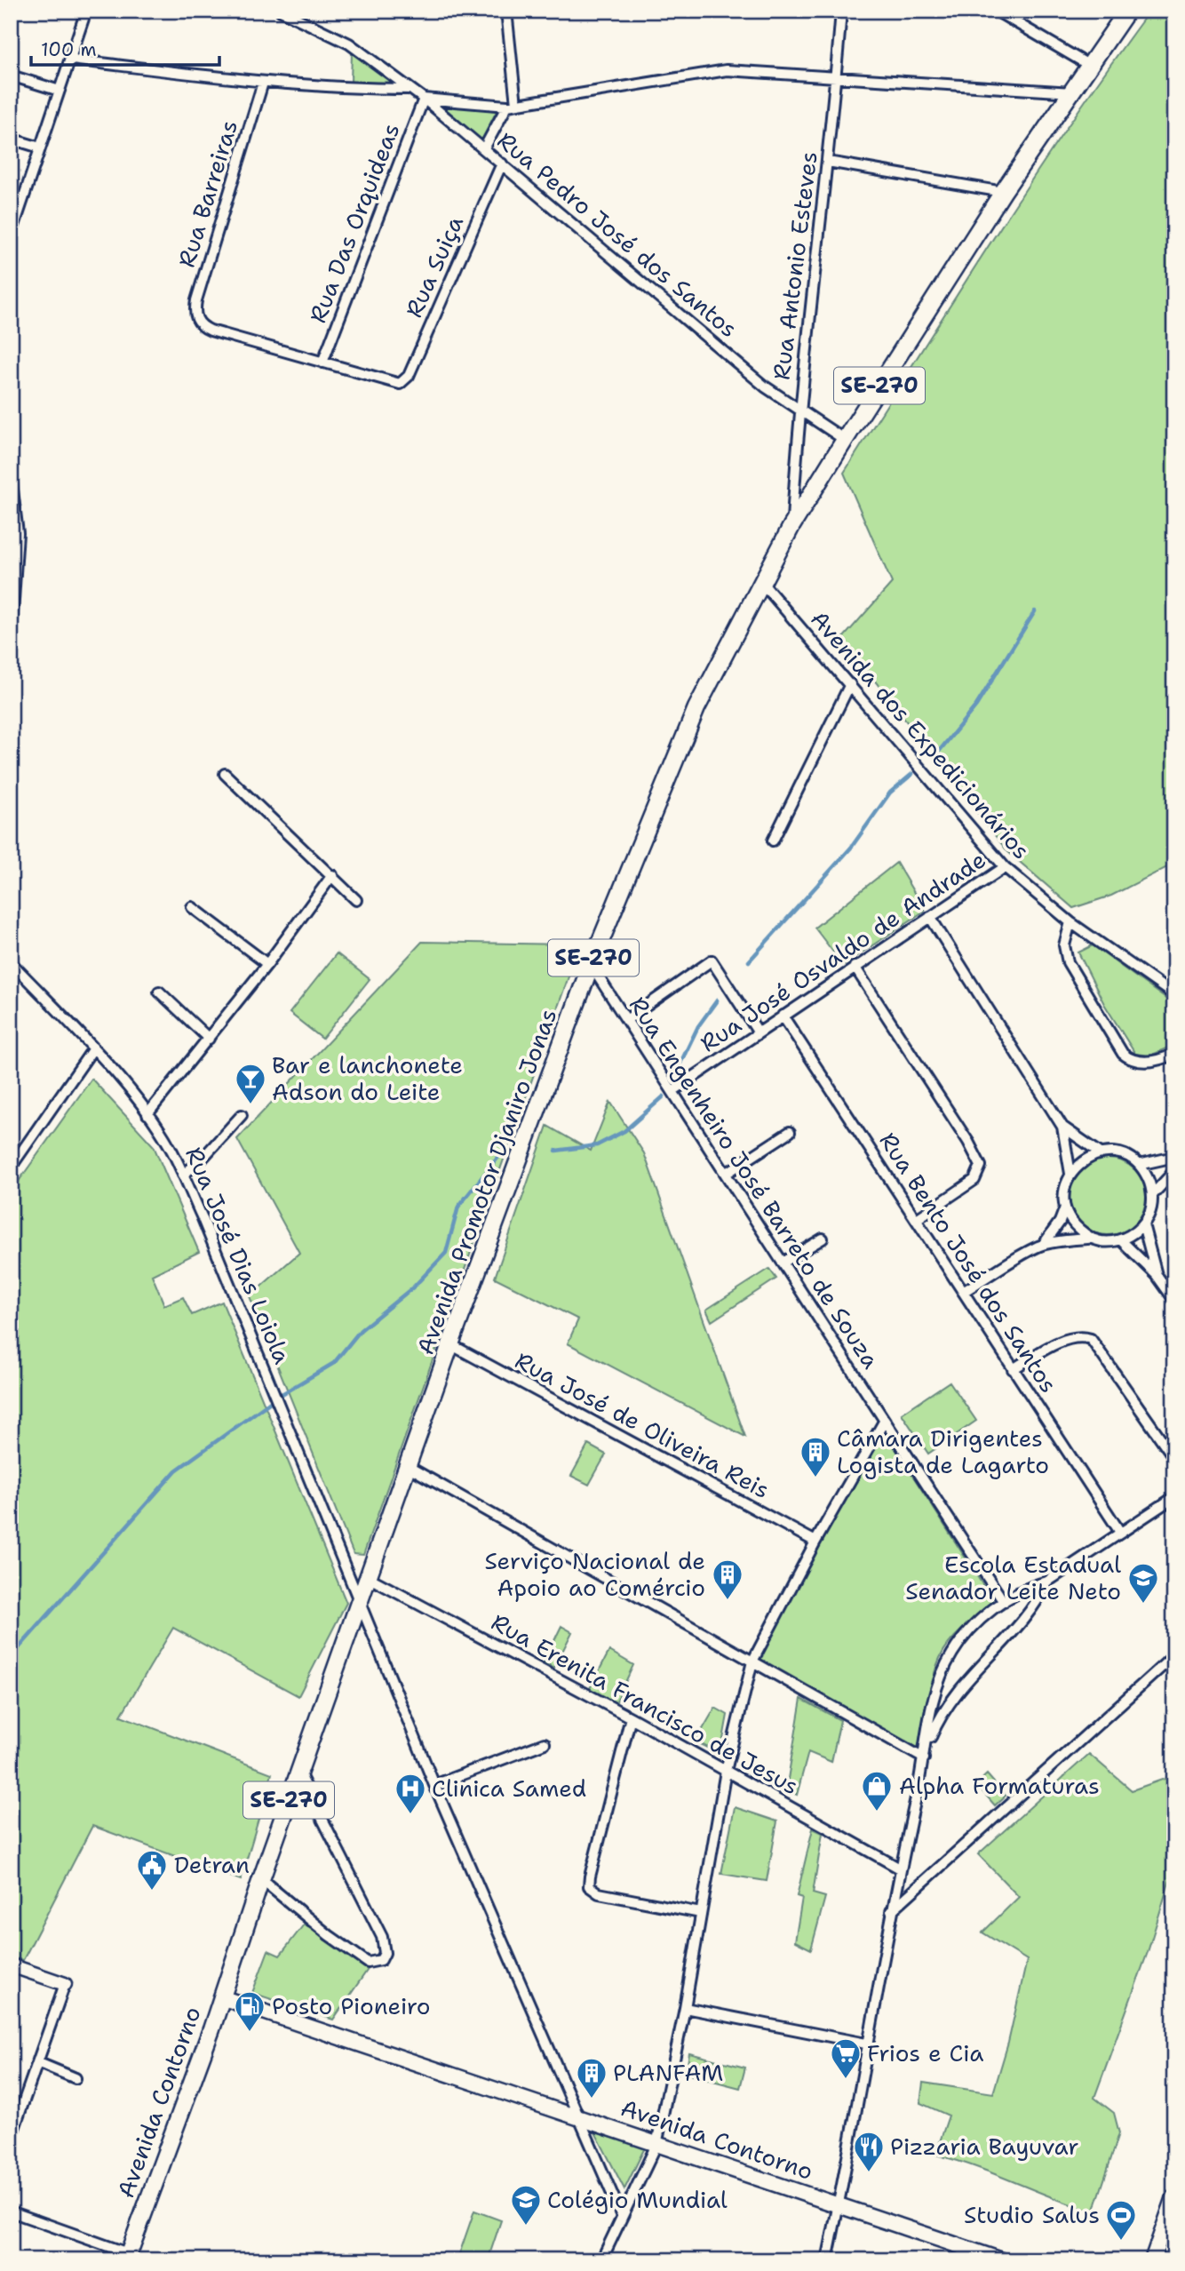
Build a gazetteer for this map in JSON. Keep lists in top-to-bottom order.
{
  "streets": {
    "main road": ["SE-270", "Avenida Promotor Djaniro Jonas", "Avenida Contorno"],
    "street": [
      "Rua Barreiras",
      "Rua Das Orquideas",
      "Rua Pedro José dos Santos",
      "Rua Antonio Esteves",
      "Rua Suiça",
      "Avenida dos Expedicionários",
      "Rua José Osvaldo de Andrade",
      "Rua Engenheiro José Barreto de Souza",
      "Rua José Dias Loiola",
      "Rua Bento José dos Santos",
      "Rua José de Oliveira Reis",
      "Rua Erenita Francisco de Jesus"
    ]
  },
  "crossings": [
    ["Rua Barreiras", "Rua Das Orquideas"],
    ["Rua Barreiras", "Rua Suiça"],
    ["Rua Das Orquideas", "Rua Pedro José dos Santos"],
    ["Rua Das Orquideas", "Rua Suiça"],
    ["Rua Pedro José dos Santos", "Rua Antonio Esteves"],
    ["Rua Pedro José dos Santos", "Rua Suiça"],
    ["Rua Pedro José dos Santos", "Avenida Promotor Djaniro Jonas"],
    ["Rua Antonio Esteves", "Avenida Promotor Djaniro Jonas"],
    ["SE-270", "Avenida Promotor Djaniro Jonas"],
    ["Avenida dos Expedicionários", "Rua José Osvaldo de Andrade"],
    ["Avenida dos Expedicionários", "Avenida Promotor Djaniro Jonas"],
    ["Rua José Osvaldo de Andrade", "Rua Engenheiro José Barreto de Souza"],
    ["Rua José Osvaldo de Andrade", "Rua Bento José dos Santos"],
    ["Avenida Promotor Djaniro Jonas", "Rua Engenheiro José Barreto de Souza"],
    ["Avenida Promotor Djaniro Jonas", "Rua José Dias Loiola"],
    ["Avenida Promotor Djaniro Jonas", "Rua José de Oliveira Reis"],
    ["Avenida Promotor Djaniro Jonas", "Rua Erenita Francisco de Jesus"],
    ["Avenida Promotor Djaniro Jonas", "Avenida Contorno"],
    ["Rua José Dias Loiola", "Avenida Contorno"]
  ],
  "places": {
    "bar": ["Bar e lanchonete Adson do Leite"],
    "building": ["Câmara Dirigentes Logista de Lagarto", "Serviço Nacional de Apoio ao Comércio", "PLANFAM"],
    "school or university": ["Escola Estadual Senador Leite Neto", "Colégio Mundial"],
    "shop": ["Alpha Formaturas"],
    "hospital": ["Clinica Samed"],
    "public building": ["Detran"],
    "fuel station": ["Posto Pioneiro"],
    "supermarket": ["Frios e Cia"],
    "restaurant": ["Pizzaria Bayuvar"],
    "sports": ["Studio Salus"]
  },
  "scale_bar": "100 m"
}
